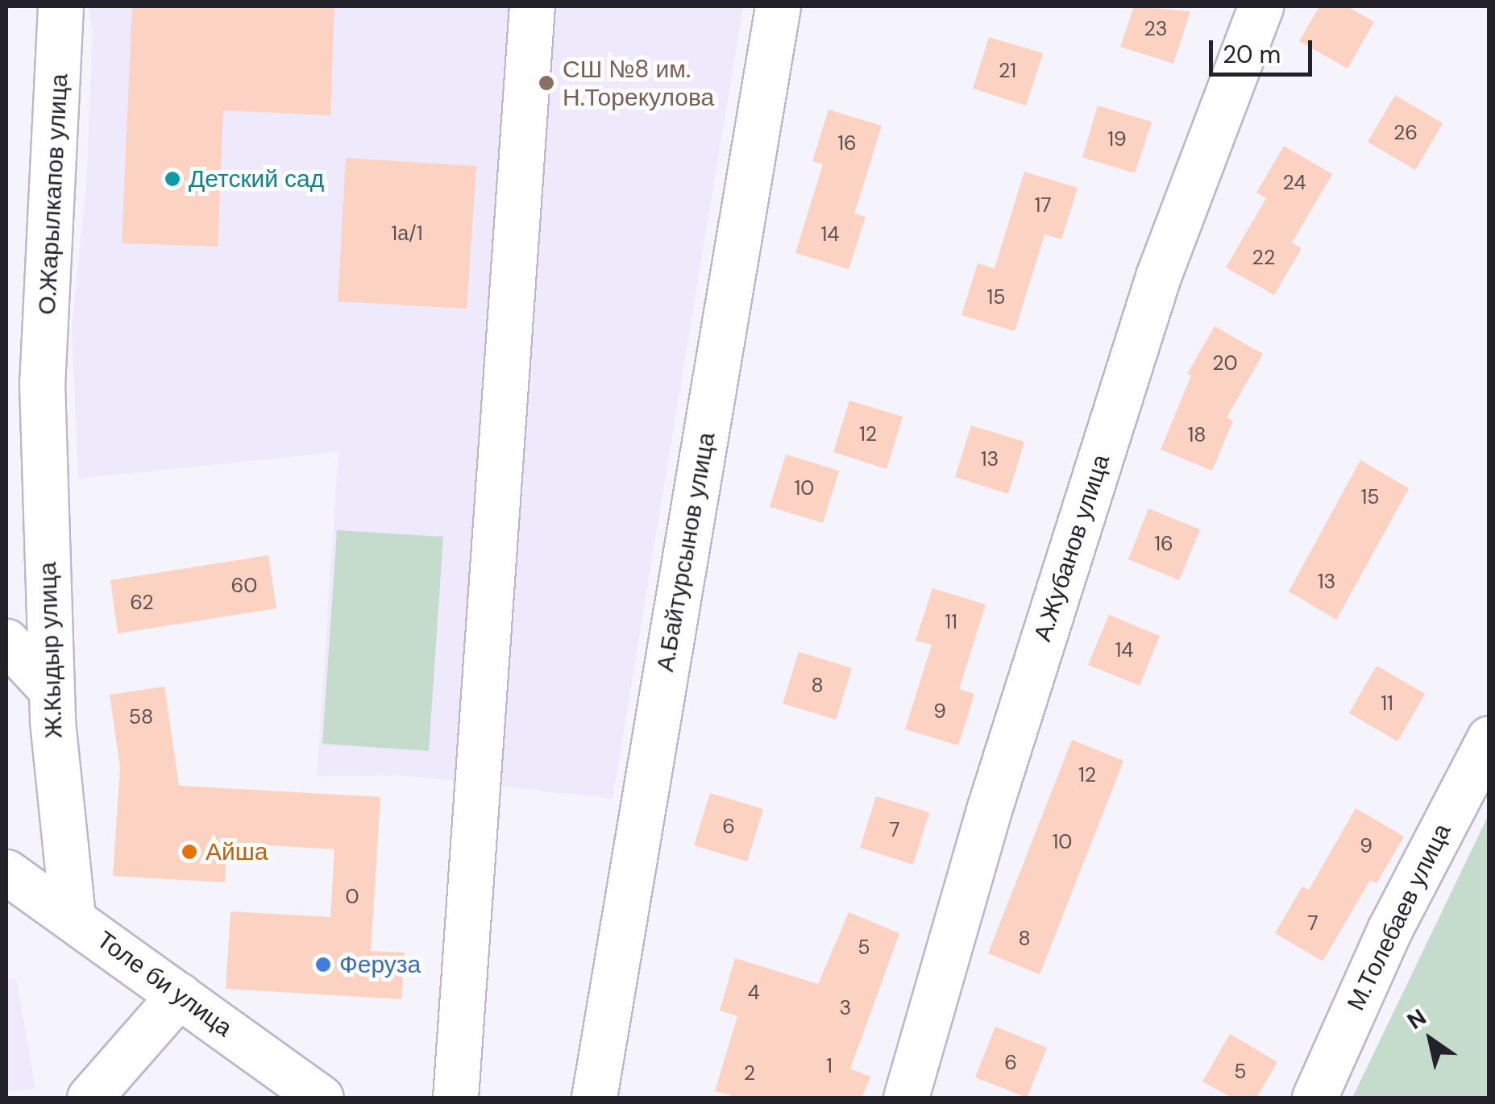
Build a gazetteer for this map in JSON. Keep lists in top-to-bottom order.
{
  "streets": {
    "street": [
      "О.Жарылкапов улица",
      "А.Жубанов улица",
      "А.Байтурсынов улица",
      "Ж.Кыдыр улица",
      "М.Толебаев улица",
      "Толе би улица"
    ]
  },
  "crossings": [
    ["О.Жарылкапов улица", "Ж.Кыдыр улица"],
    ["Ж.Кыдыр улица", "Толе би улица"]
  ],
  "places": [
    "СШ №8 им. Н.Торекулова",
    "Детский сад",
    "Айша",
    "Феруза"
  ],
  "house_numbers": [
    "23",
    "21",
    "26",
    "19",
    "16",
    "24",
    "17",
    "1а/1",
    "14",
    "22",
    "15",
    "20",
    "12",
    "18",
    "13",
    "10",
    "15",
    "16",
    "13",
    "60",
    "62",
    "11",
    "14",
    "8",
    "11",
    "9",
    "58",
    "12",
    "6",
    "7",
    "10",
    "9",
    "0",
    "7",
    "8",
    "5",
    "4",
    "3",
    "6",
    "1",
    "5",
    "2"
  ],
  "scale_bar": "20 m",
  "north": "top left"
}
